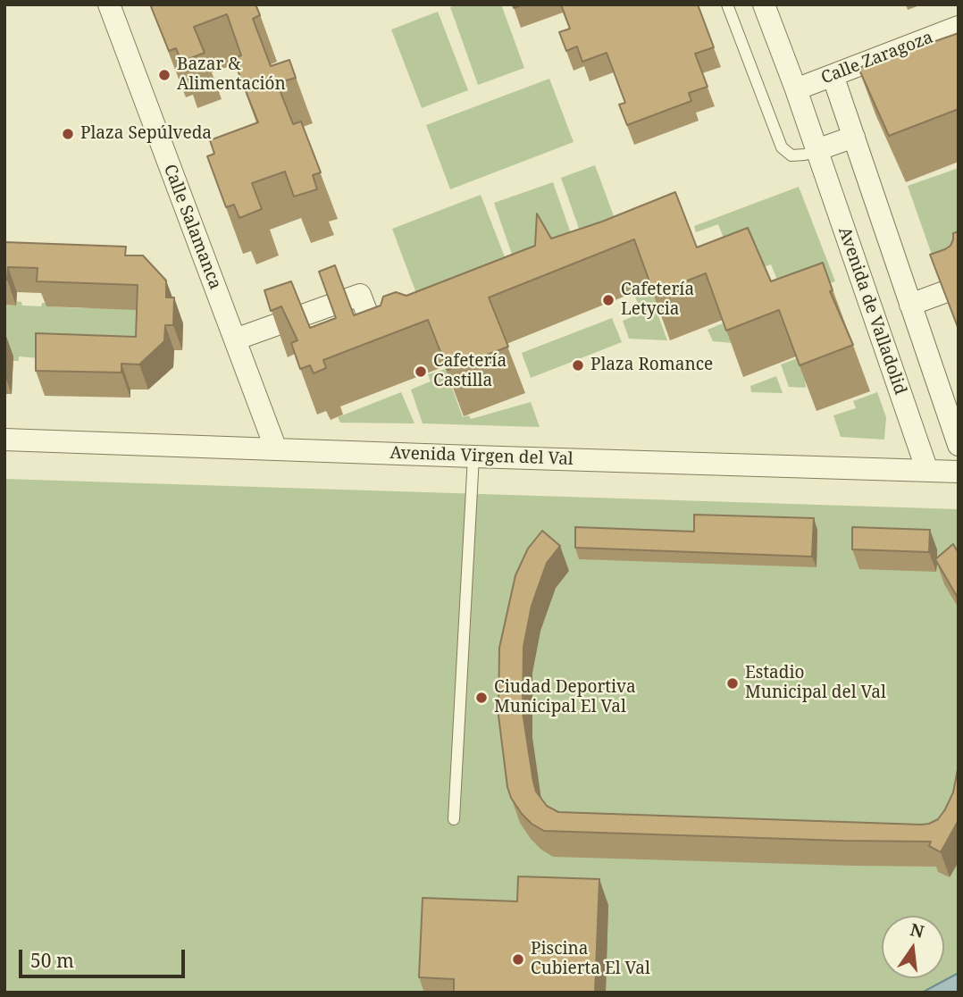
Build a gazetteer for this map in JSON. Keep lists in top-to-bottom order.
{
  "streets": {
    "street": [
      "Calle Zaragoza",
      "Calle Salamanca",
      "Avenida de Valladolid",
      "Avenida Virgen del Val"
    ]
  },
  "crossings": [
    ["Calle Zaragoza", "Avenida de Valladolid"],
    ["Calle Salamanca", "Avenida Virgen del Val"],
    ["Avenida de Valladolid", "Avenida Virgen del Val"]
  ],
  "places": [
    "Bazar & Alimentación",
    "Plaza Sepúlveda",
    "Cafetería Letycia",
    "Plaza Romance",
    "Cafetería Castilla",
    "Estadio Municipal del Val",
    "Ciudad Deportiva Municipal El Val",
    "Piscina Cubierta El Val"
  ],
  "scale_bar": "50 m",
  "north": "top"
}
